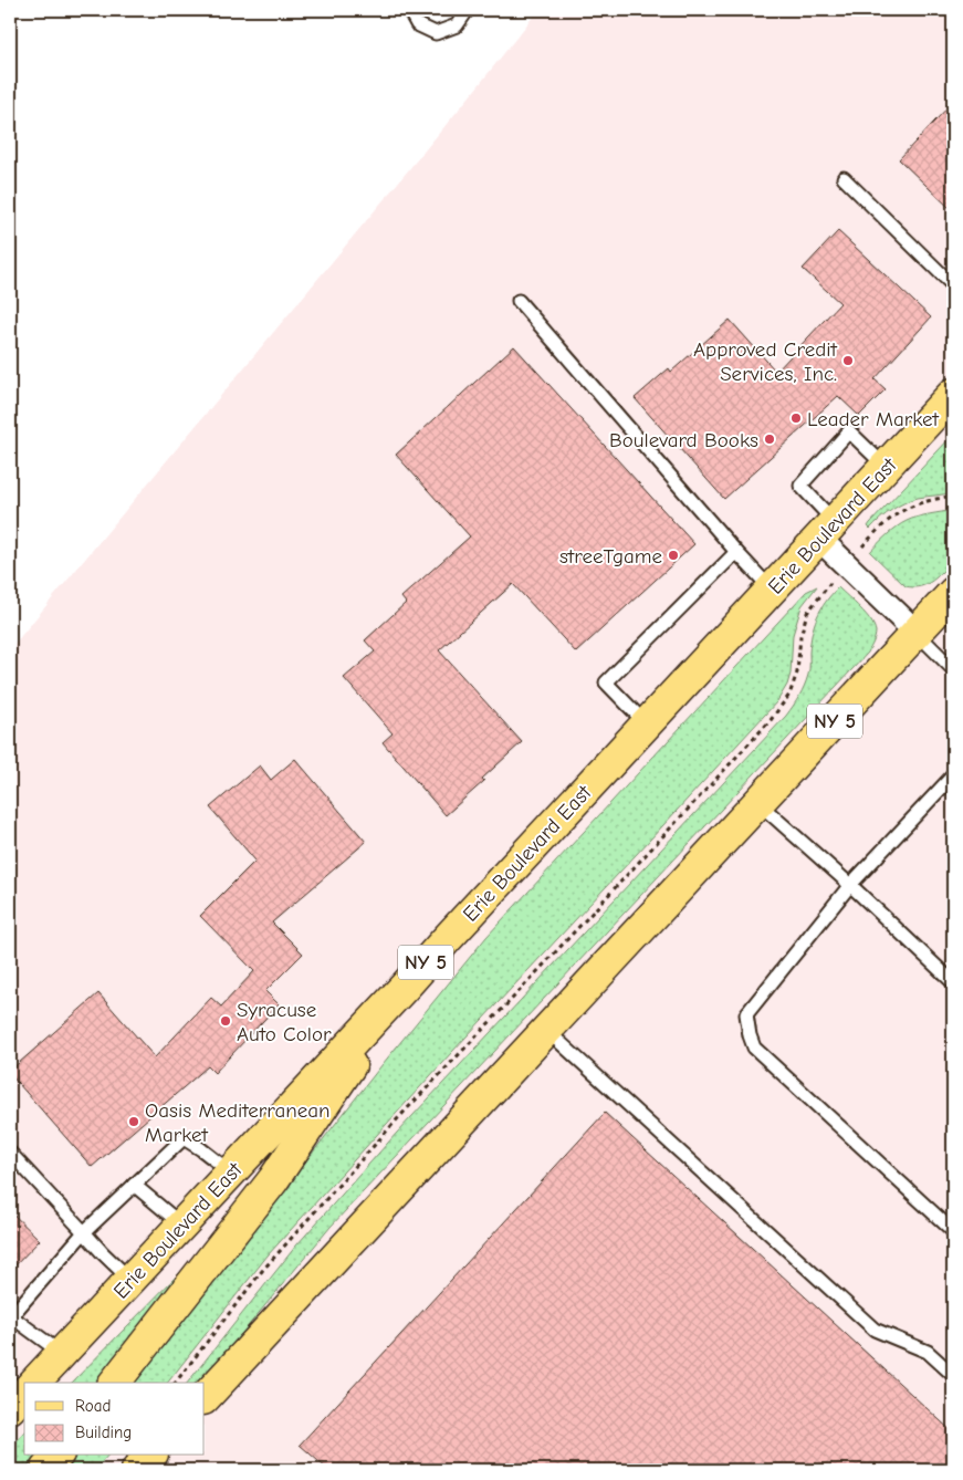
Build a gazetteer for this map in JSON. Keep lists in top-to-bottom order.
{
  "streets": {
    "main road": ["Erie Boulevard East", "NY 5"]
  },
  "places": [
    "Approved Credit Services, Inc.",
    "Leader Market",
    "Boulevard Books",
    "streeTgame",
    "Syracuse Auto Color",
    "Oasis Mediterranean Market"
  ],
  "legend": ["Road", "Building"]
}
